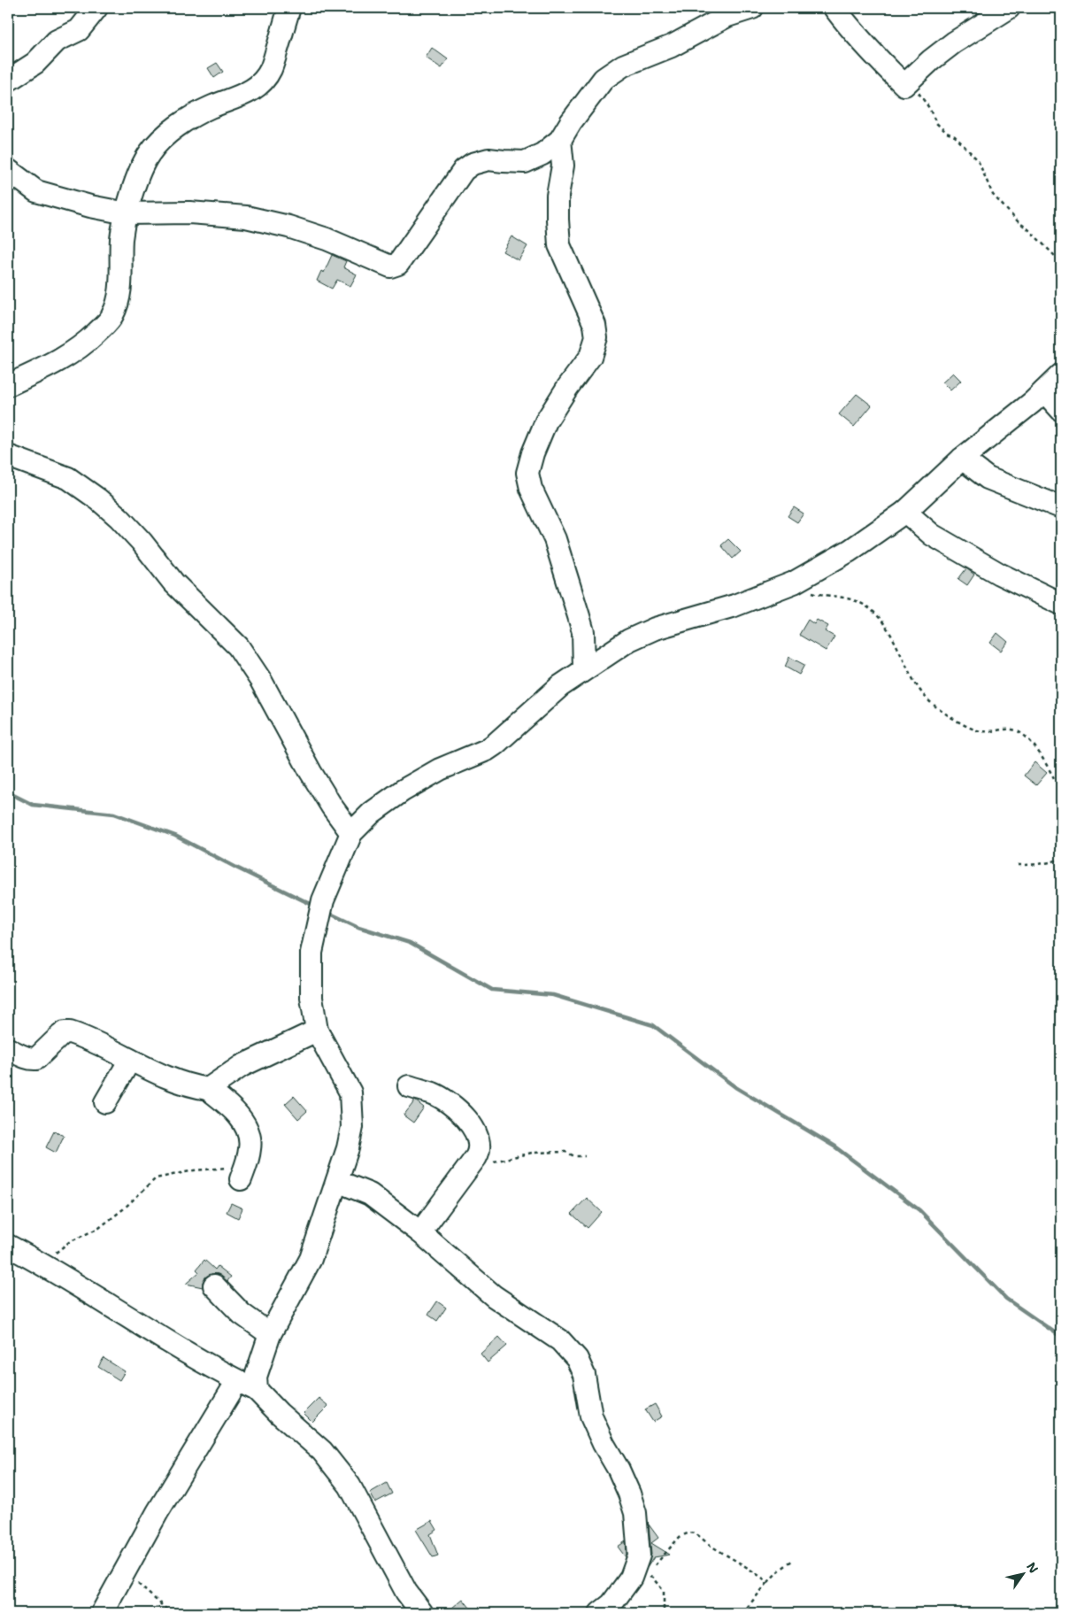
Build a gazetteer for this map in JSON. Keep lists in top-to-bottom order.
{
  "north": "top right"
}
